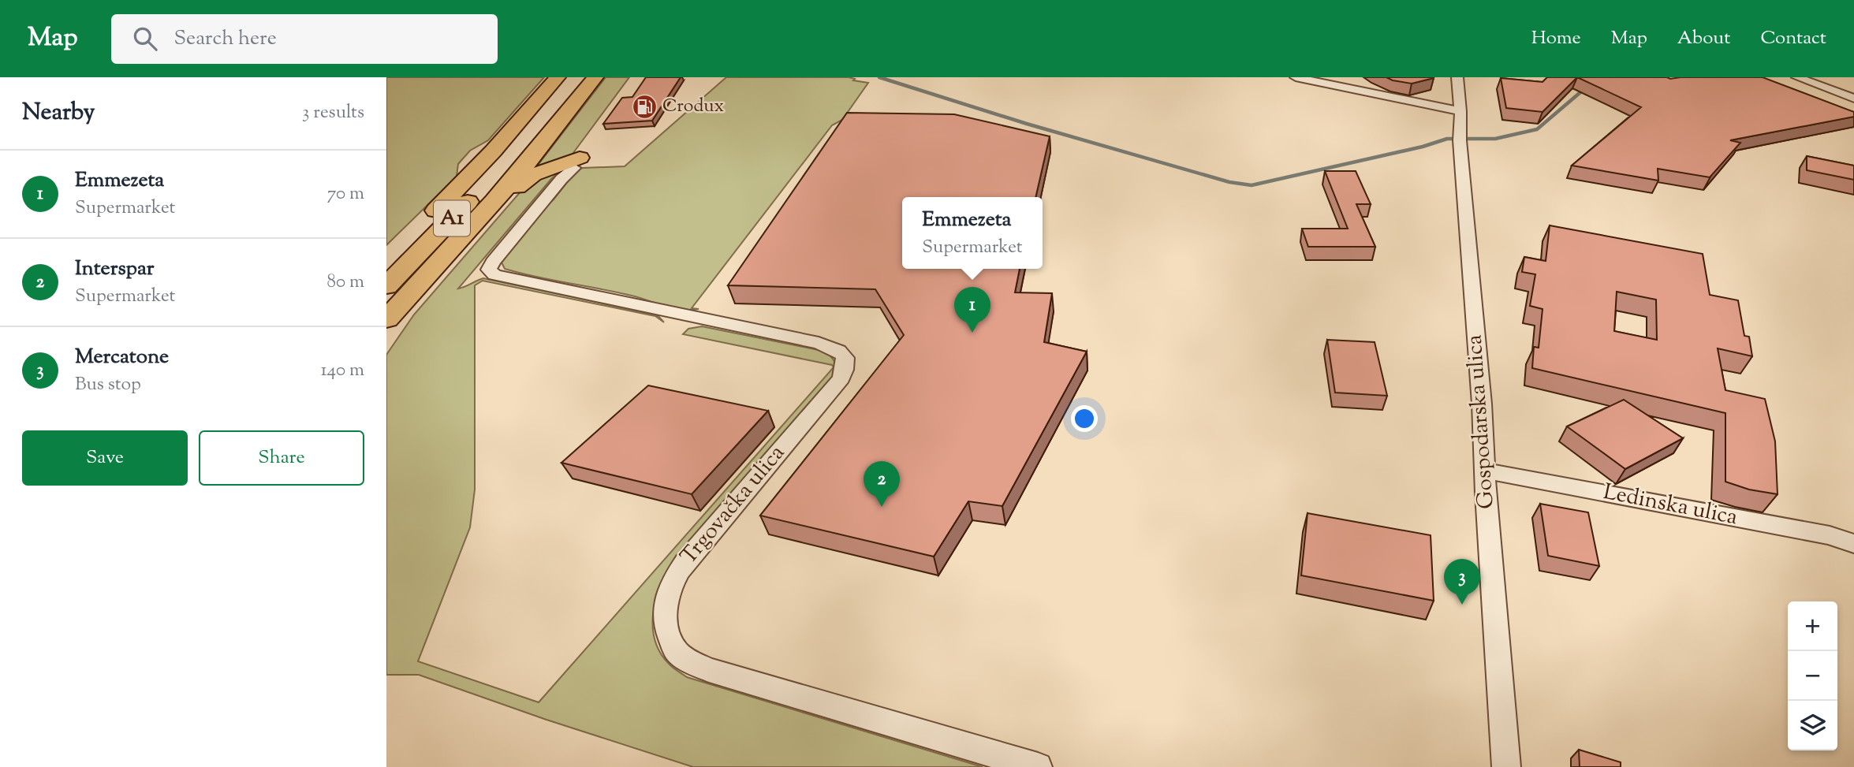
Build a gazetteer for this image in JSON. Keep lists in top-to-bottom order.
{
  "streets": {
    "highway": ["A1"],
    "street": ["Gospodarska ulica", "Trgovačka ulica", "Ledinska ulica"]
  },
  "crossings": [
    ["Gospodarska ulica", "Ledinska ulica"]
  ],
  "places": {
    "fuel station": ["Crodux"]
  },
  "page": {
    "header": "Map",
    "search": "Search here",
    "nav": [
      "Home",
      "Map",
      "About",
      "Contact"
    ],
    "heading": ["Nearby", "3 results"],
    "list": [
      {
        "mark": "1",
        "name": "Emmezeta",
        "note": "Supermarket",
        "value": "70 m"
      },
      {
        "mark": "2",
        "name": "Interspar",
        "note": "Supermarket",
        "value": "80 m"
      },
      {
        "mark": "3",
        "name": "Mercatone",
        "note": "Bus stop",
        "value": "140 m"
      }
    ],
    "popup": ["Emmezeta", "Supermarket"],
    "pins": ["1", "2", "3"],
    "buttons": ["Save", "Share"],
    "map_buttons": ["+", "−"]
  }
}
